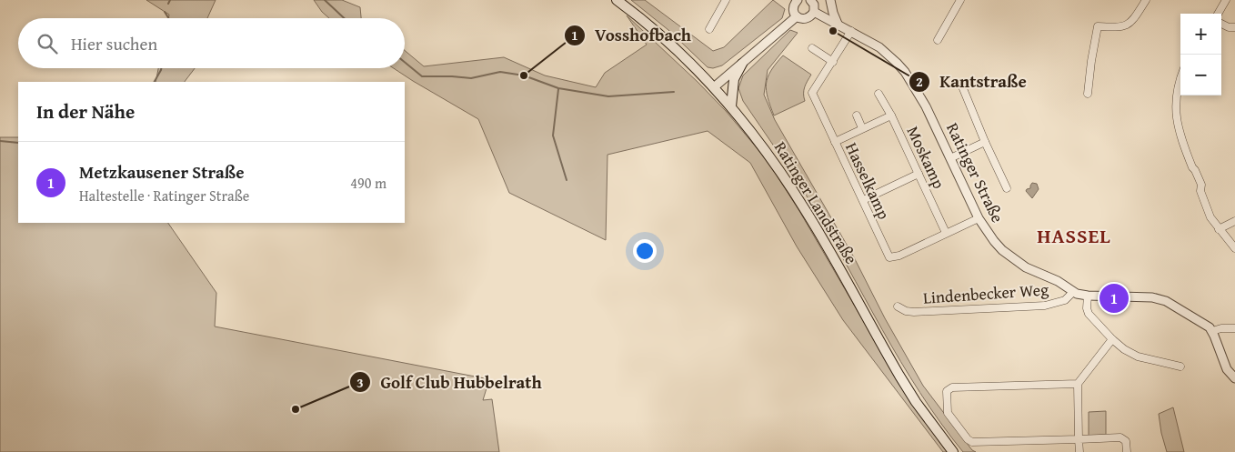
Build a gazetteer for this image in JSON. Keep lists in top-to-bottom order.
{
  "streets": {
    "main road": ["Ratinger Landstraße"],
    "street": [
      "Moskamp",
      "Ratinger Straße",
      "Hasselkamp",
      "Lindenbecker Weg"
    ]
  },
  "crossings": [
    ["Moskamp", "Hasselkamp"],
    ["Ratinger Straße", "Hasselkamp"],
    ["Ratinger Straße", "Lindenbecker Weg"]
  ],
  "districts": ["HASSEL"],
  "places": ["Kantstraße", "Vosshofbach", "Golf Club Hubbelrath"],
  "page": {
    "map_buttons": ["+", "−"],
    "search": "Hier suchen",
    "heading": "In der Nähe",
    "list": [
      {
        "mark": "1",
        "name": "Metzkausener Straße",
        "note": "Haltestelle · Ratinger Straße",
        "value": "490 m"
      }
    ],
    "pins": "1"
  }
}
